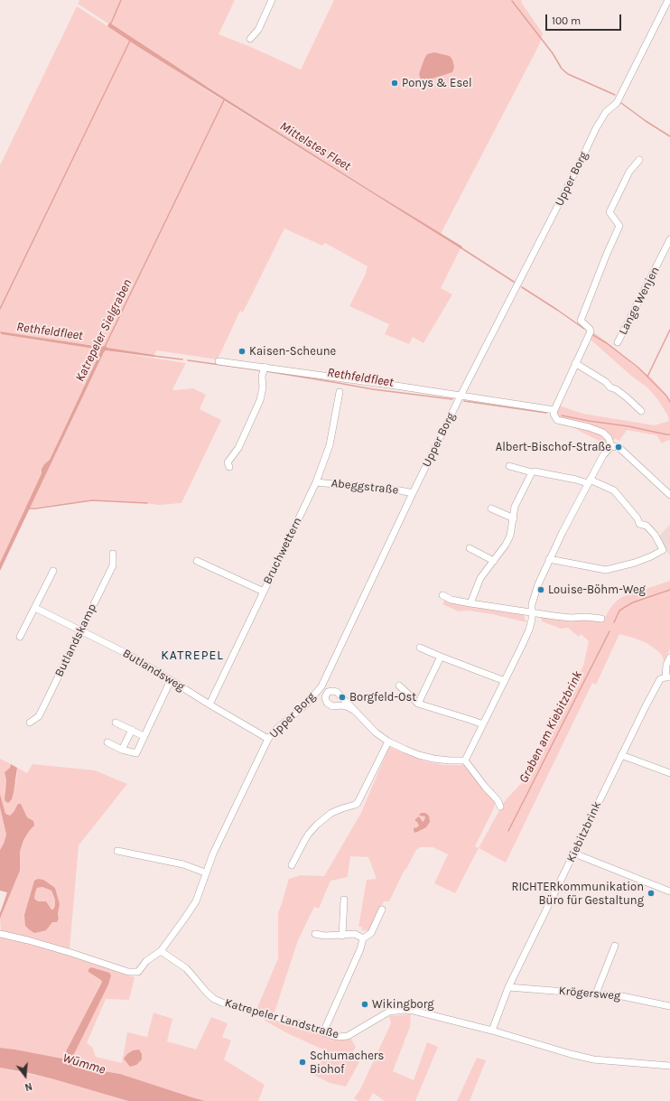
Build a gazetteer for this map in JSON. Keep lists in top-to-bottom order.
{
  "streets": {
    "street": [
      "Upper Borg",
      "Lange Wenjen",
      "Abeggstraße",
      "Bruchwettern",
      "Butlandskamp",
      "Butlandsweg",
      "Kiebitzbrink",
      "Krögersweg",
      "Katrepeler Landstraße"
    ]
  },
  "crossings": [
    ["Upper Borg", "Abeggstraße"],
    ["Upper Borg", "Butlandsweg"],
    ["Upper Borg", "Katrepeler Landstraße"],
    ["Abeggstraße", "Bruchwettern"],
    ["Bruchwettern", "Butlandsweg"],
    ["Butlandskamp", "Butlandsweg"],
    ["Kiebitzbrink", "Krögersweg"],
    ["Kiebitzbrink", "Katrepeler Landstraße"]
  ],
  "districts": ["KATREPEL"],
  "water": [
    "Mittelstes Fleet",
    "Katrepeler Sielgraben",
    "Rethfeldfleet",
    "Graben am Kiebitzbrink",
    "Wümme"
  ],
  "places": [
    "Ponys & Esel",
    "Kaisen-Scheune",
    "Albert-Bischof-Straße",
    "Louise-Böhm-Weg",
    "Borgfeld-Ost",
    "RICHTERkommunikation Büro für Gestaltung",
    "Wikingborg",
    "Schumachers Biohof"
  ],
  "scale_bar": "100 m",
  "north": "bottom"
}
